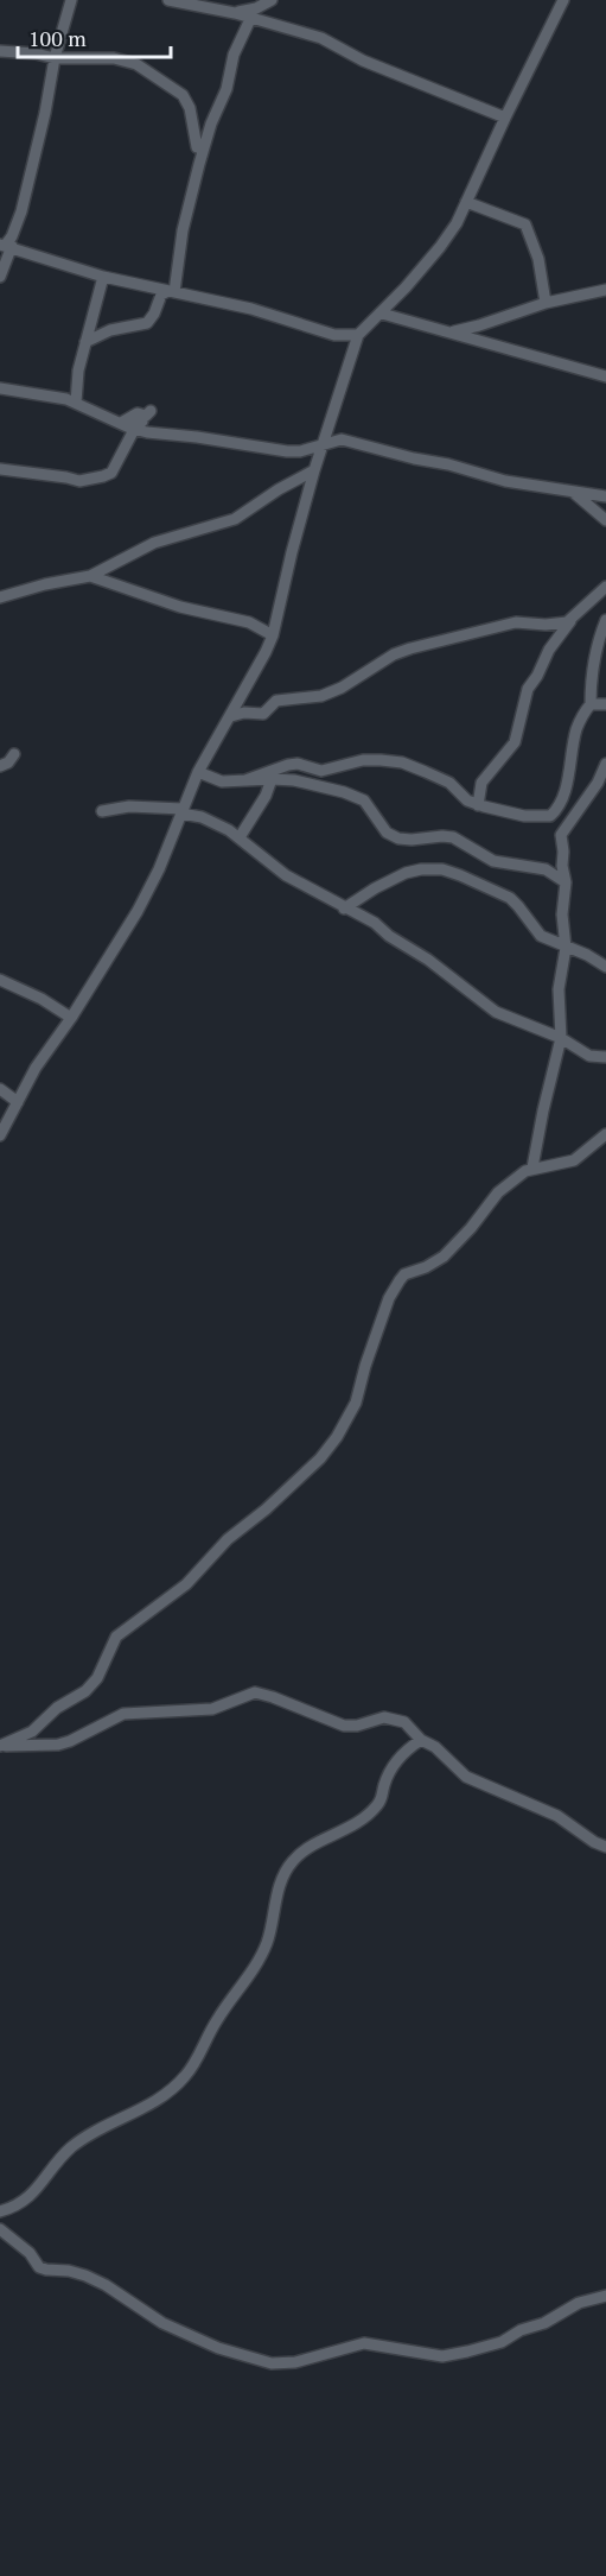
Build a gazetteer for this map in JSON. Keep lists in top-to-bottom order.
{
  "scale_bar": "100 m"
}
